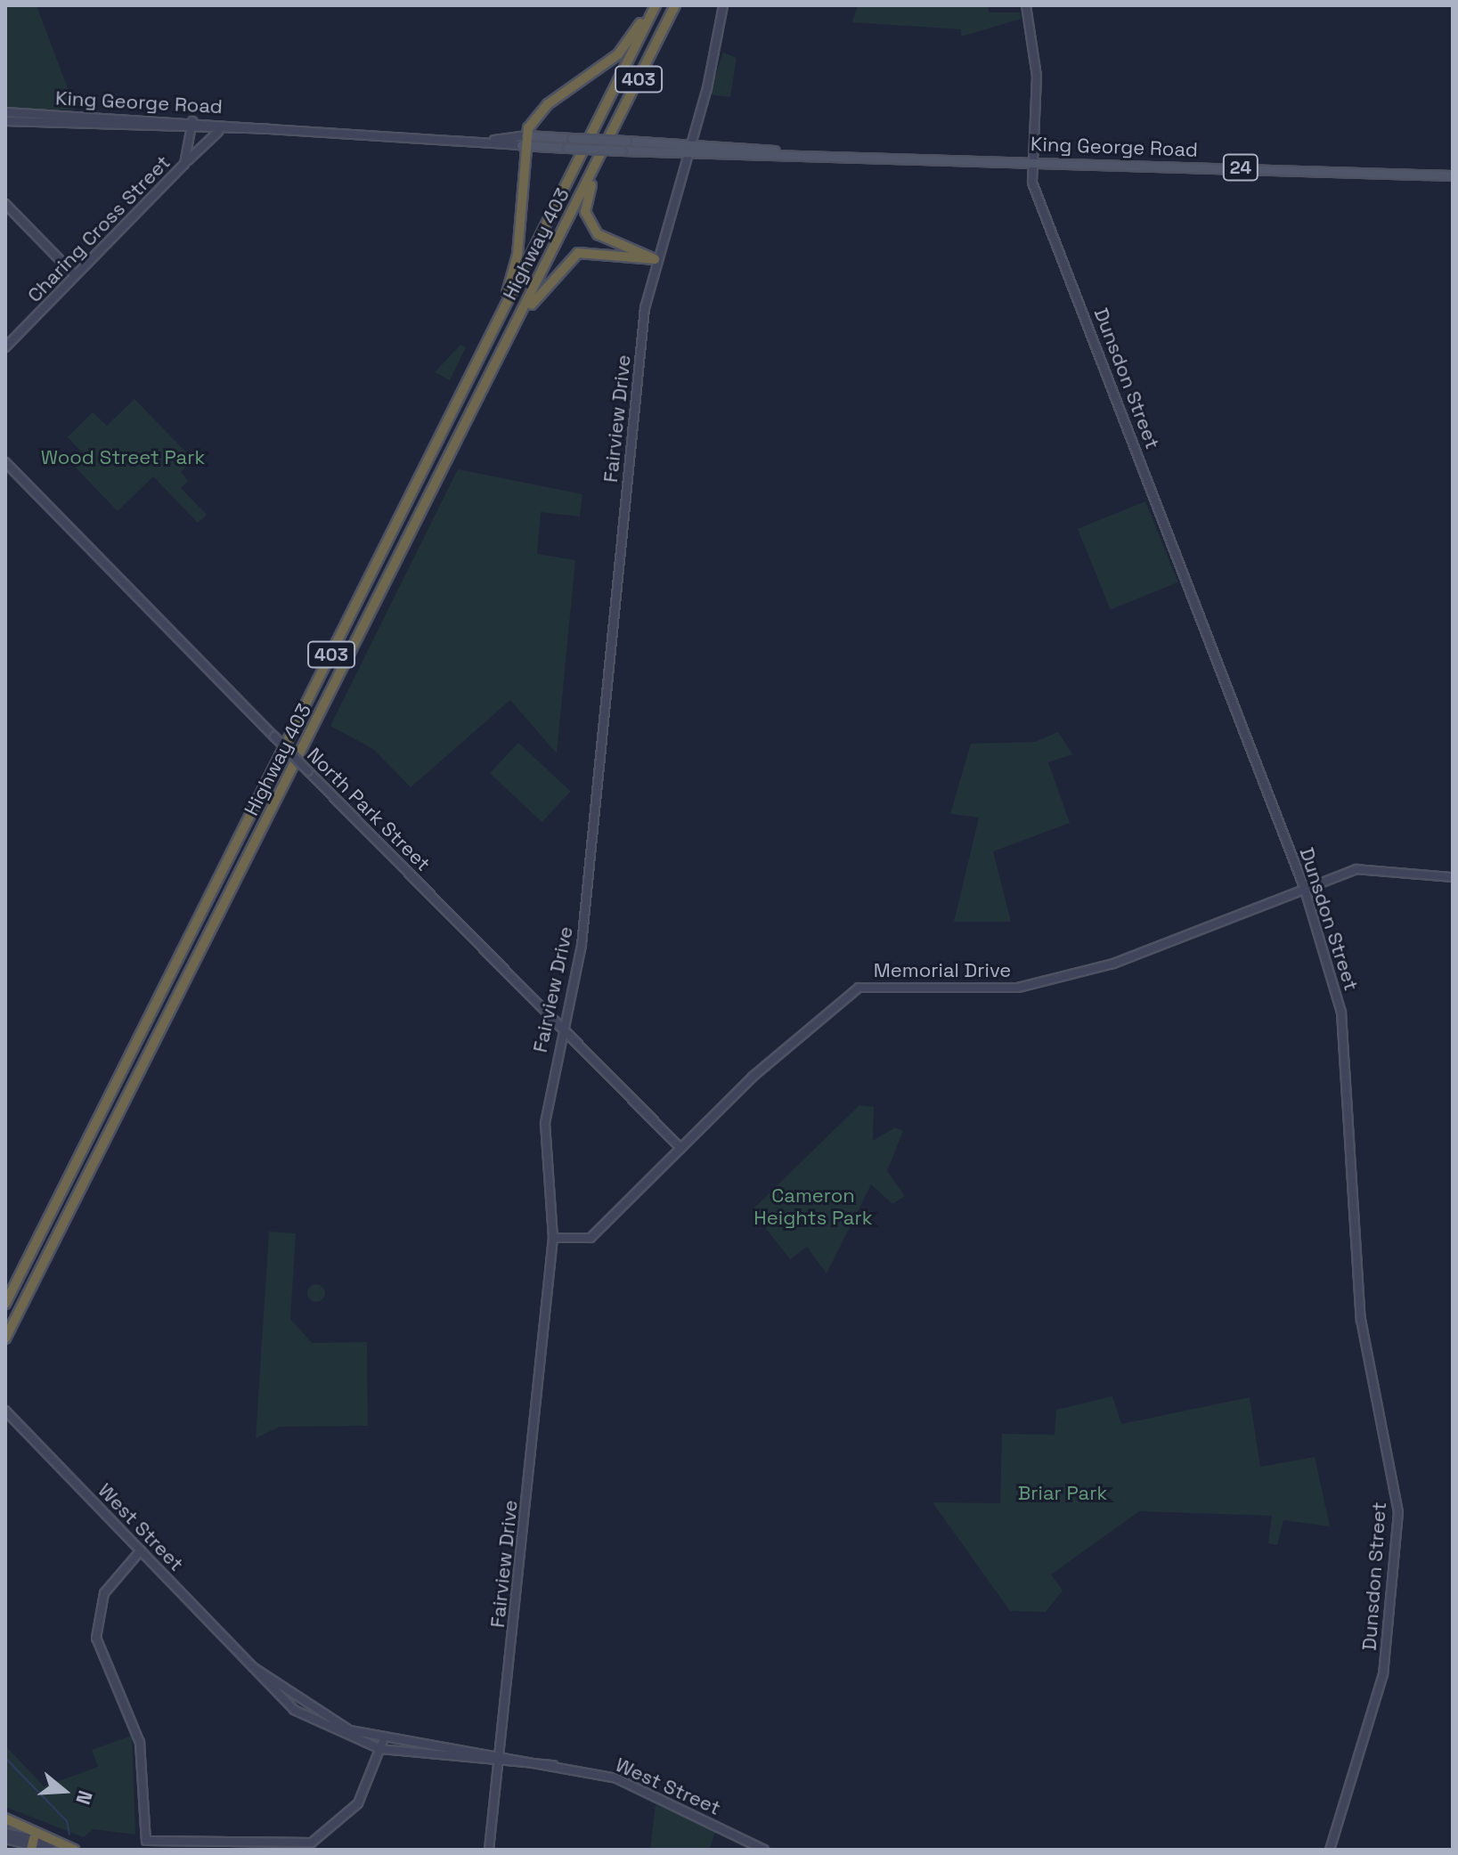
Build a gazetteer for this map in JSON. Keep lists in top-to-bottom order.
{
  "streets": {
    "highway": ["403", "Highway 403"],
    "main road": [
      "King George Road",
      "24",
      "Charing Cross Street",
      "Dunsdon Street",
      "Fairview Drive",
      "North Park Street",
      "Memorial Drive",
      "West Street"
    ]
  },
  "crossings": [
    ["King George Road", "Charing Cross Street"],
    ["King George Road", "Dunsdon Street"],
    ["King George Road", "Fairview Drive"],
    ["Dunsdon Street", "Memorial Drive"],
    ["Fairview Drive", "North Park Street"],
    ["Fairview Drive", "Memorial Drive"],
    ["Fairview Drive", "West Street"],
    ["North Park Street", "Memorial Drive"]
  ],
  "parks": ["Wood Street Park", "Cameron Heights Park", "Briar Park"],
  "north": "right"
}
